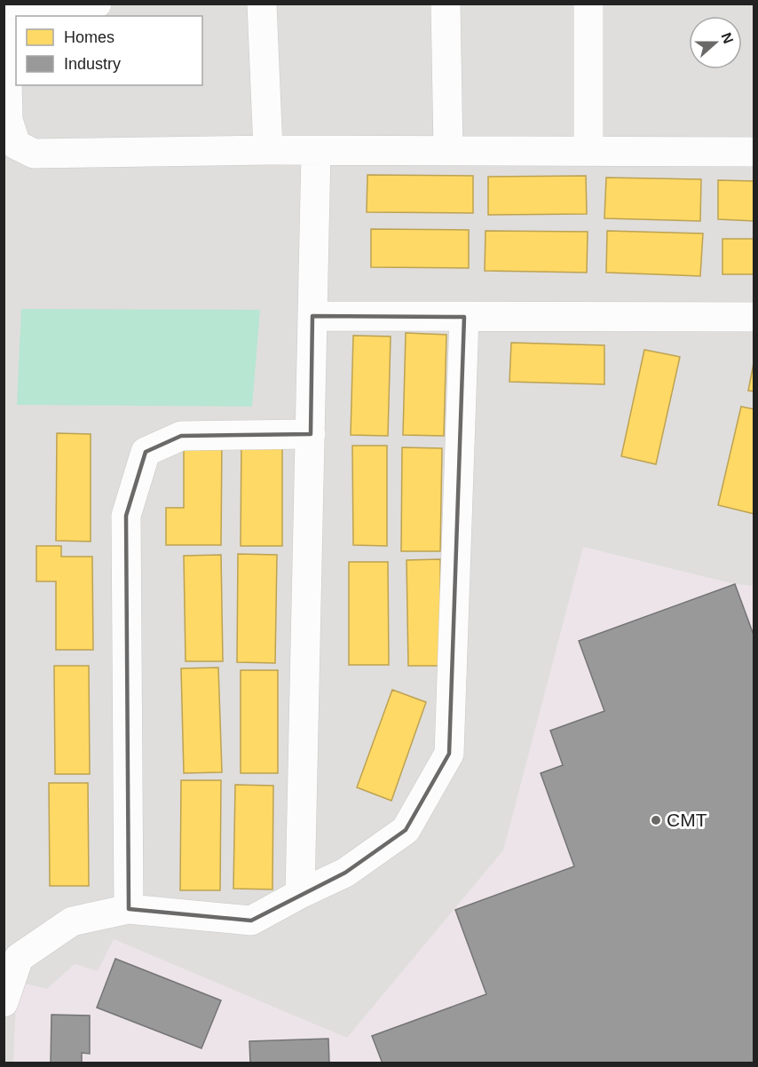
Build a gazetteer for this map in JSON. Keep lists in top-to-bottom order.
{
  "places": ["CMT"],
  "legend": ["Homes", "Industry"],
  "north": "right"
}
